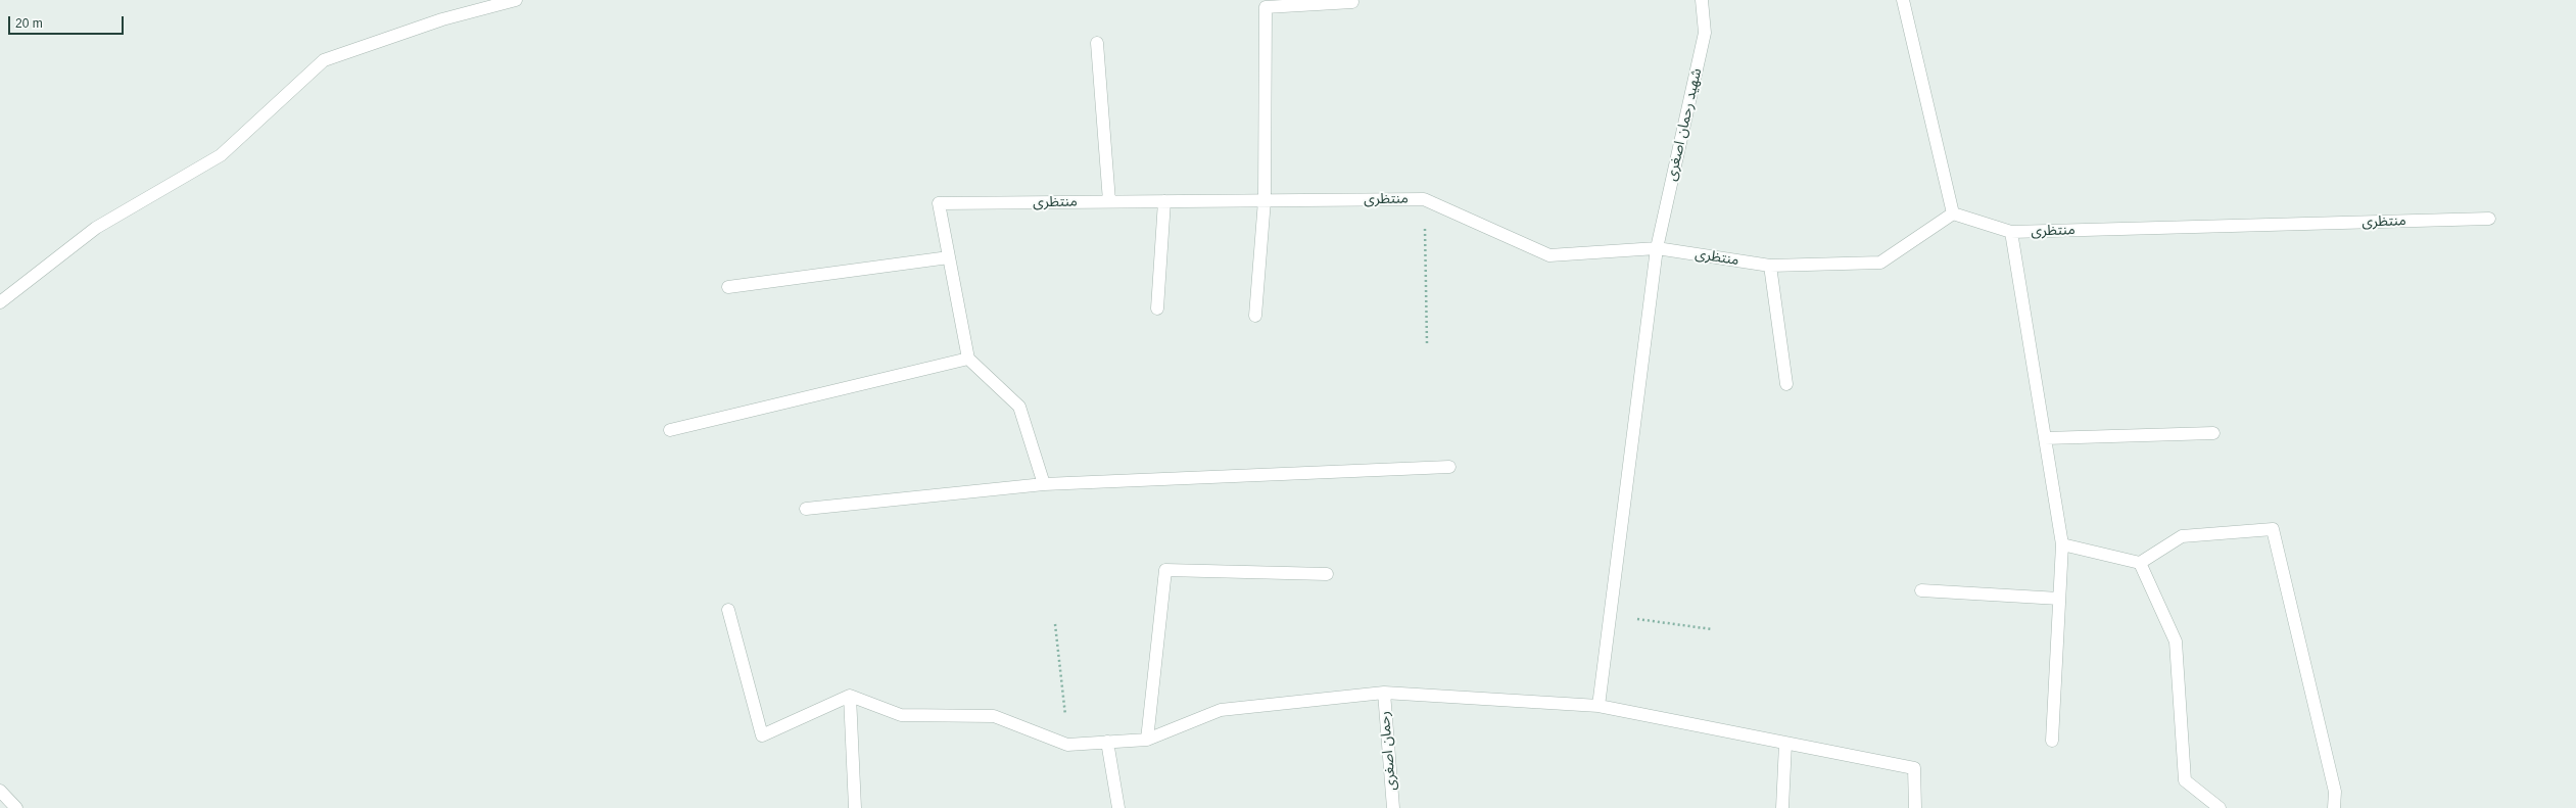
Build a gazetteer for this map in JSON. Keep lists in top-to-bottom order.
{
  "streets": {
    "street": ["شهید رحمان اصغری", "منتظری", "رحمان اصغری"]
  },
  "crossings": [
    ["شهید رحمان اصغری", "منتظری"]
  ],
  "scale_bar": "20 m"
}
